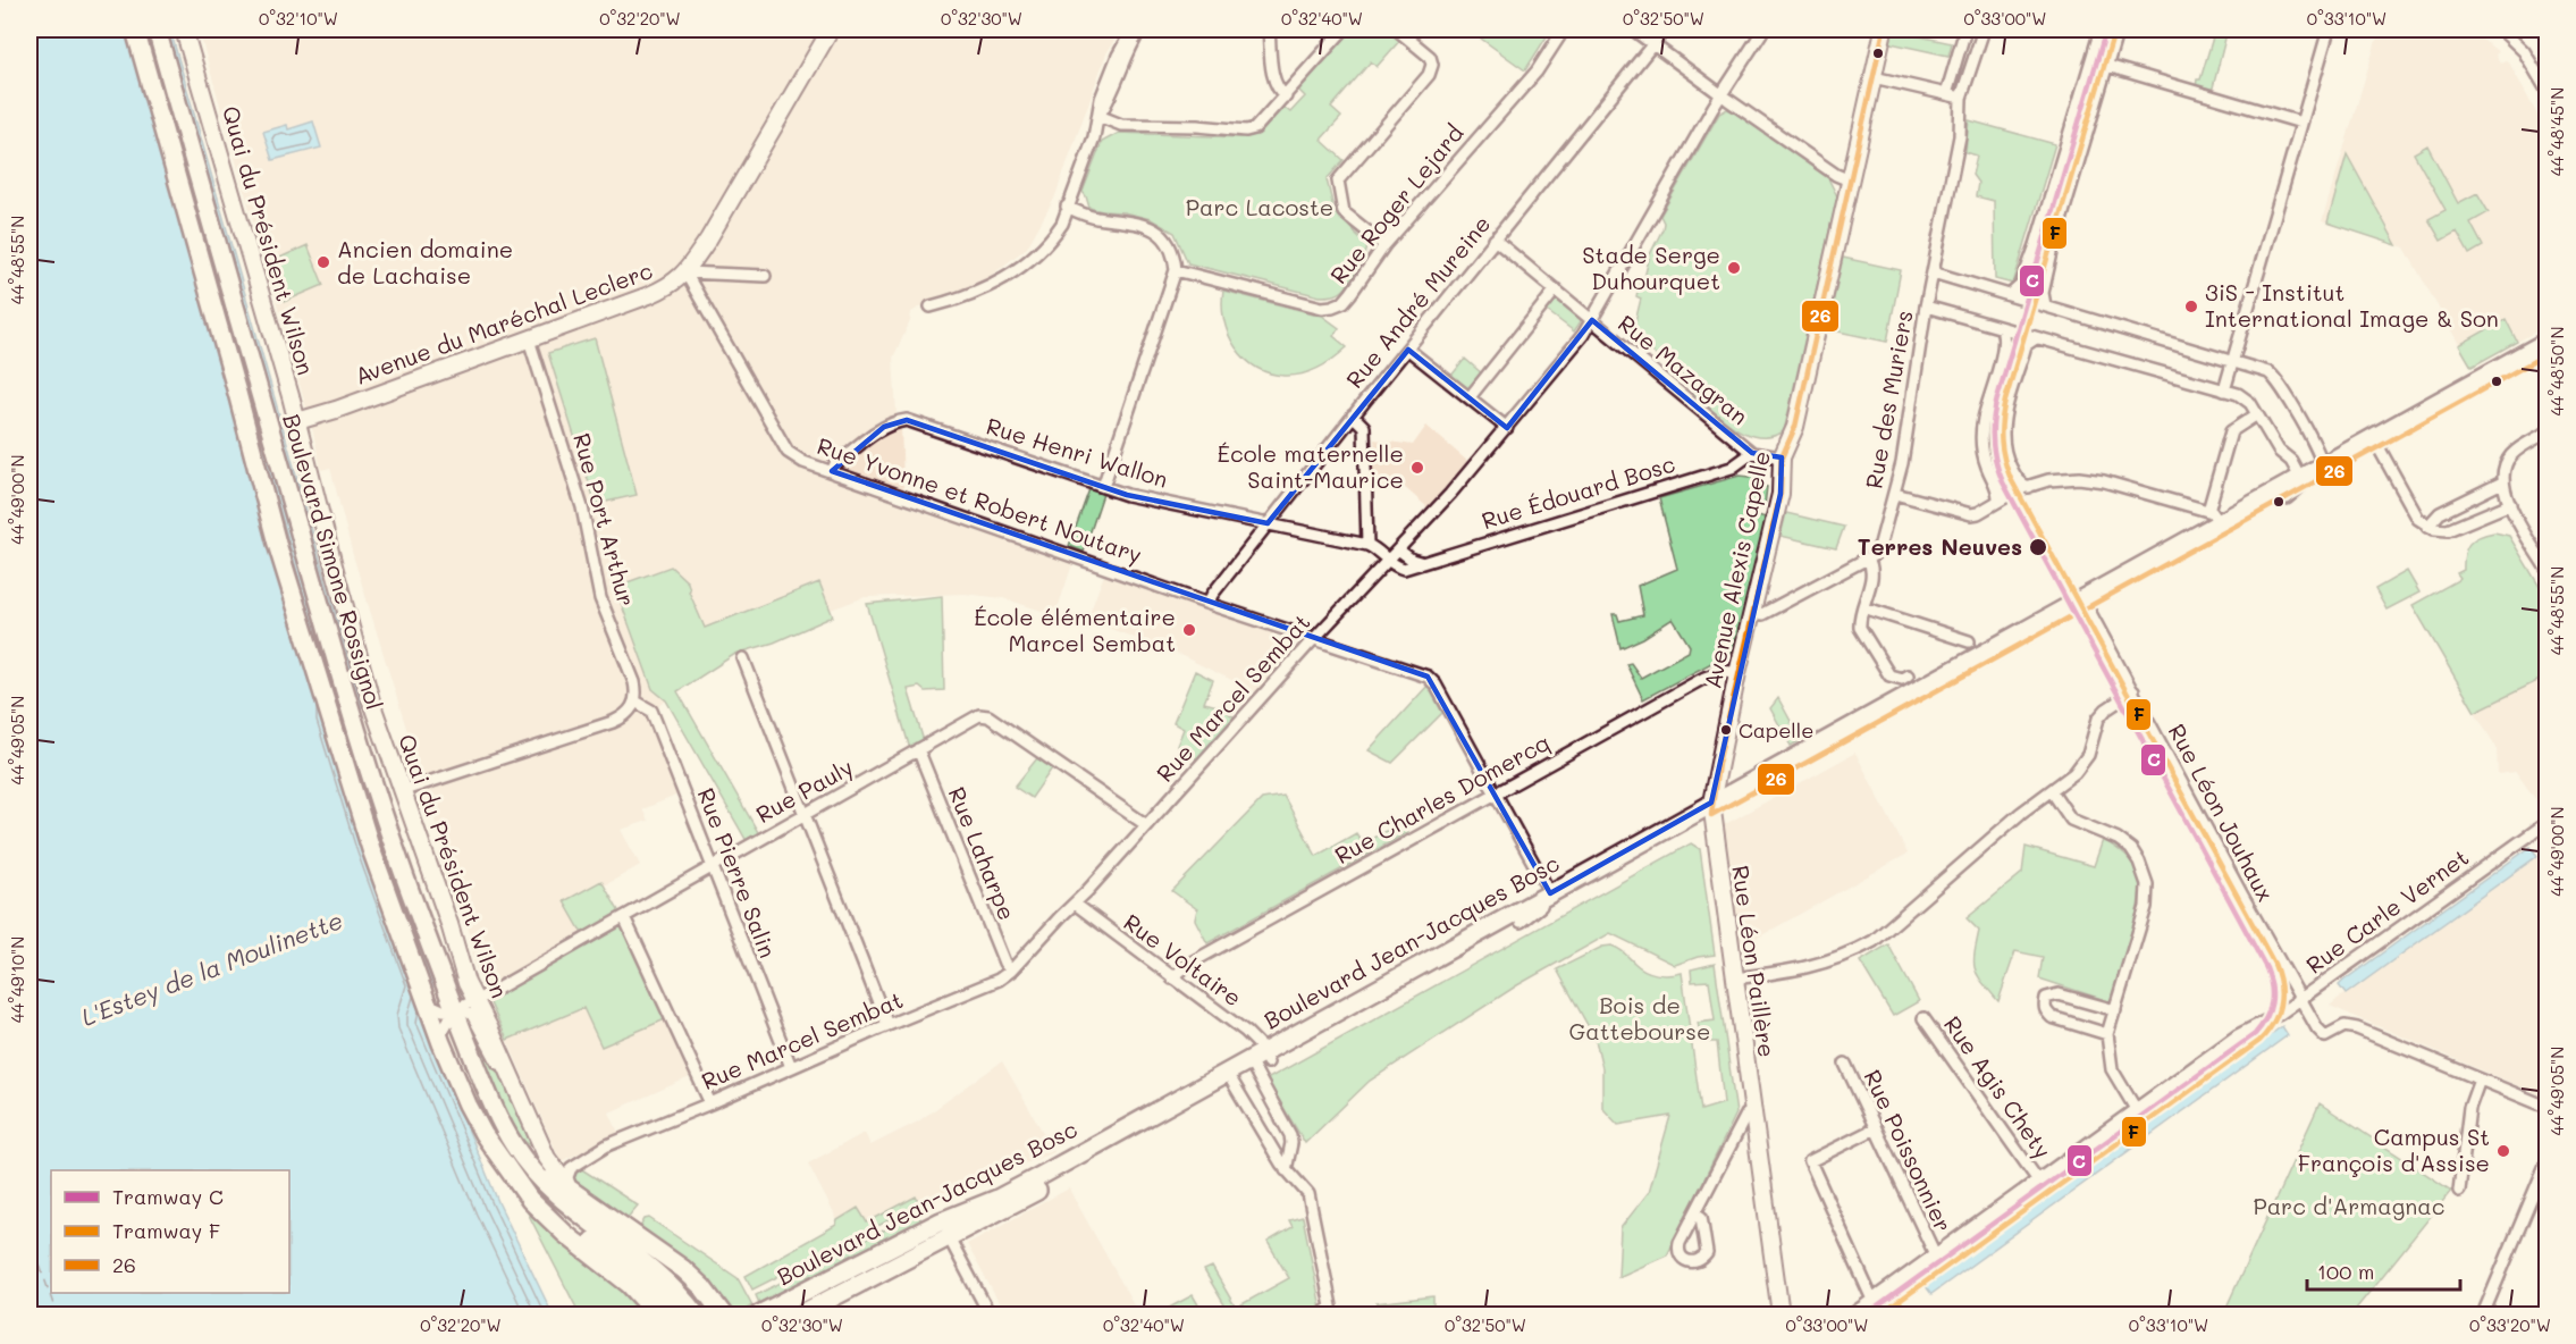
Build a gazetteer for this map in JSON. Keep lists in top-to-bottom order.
{
  "streets": {
    "main road": ["Boulevard Simone Rossignol", "Boulevard Jean-Jacques Bosc"],
    "street": [
      "Rue Roger Lejard",
      "Quai du Président Wilson",
      "Rue André Mureine",
      "Avenue du Maréchal Leclerc",
      "Rue Mazagran",
      "Rue des Muriers",
      "Rue Henri Wallon",
      "Rue Édouard Bosc",
      "Rue Yvonne et Robert Noutary",
      "Rue Port Arthur",
      "Avenue Alexis Capelle",
      "Rue Marcel Sembat",
      "Rue Pauly",
      "Rue Charles Domercq",
      "Rue Léon Jouhaux",
      "Rue Laharpe",
      "Rue Pierre Salin",
      "Rue Carle Vernet",
      "Rue Voltaire",
      "Rue Léon Paillère",
      "Rue Agis Chety",
      "Rue Poissonnier"
    ]
  },
  "crossings": [
    ["Quai du Président Wilson", "Avenue du Maréchal Leclerc"],
    ["Quai du Président Wilson", "Rue Marcel Sembat"],
    ["Quai du Président Wilson", "Rue Pauly"],
    ["Rue André Mureine", "Rue Mazagran"],
    ["Rue André Mureine", "Rue Henri Wallon"],
    ["Rue André Mureine", "Rue Yvonne et Robert Noutary"],
    ["Avenue du Maréchal Leclerc", "Rue Yvonne et Robert Noutary"],
    ["Avenue du Maréchal Leclerc", "Rue Port Arthur"],
    ["Rue Mazagran", "Rue Édouard Bosc"],
    ["Rue Mazagran", "Rue Marcel Sembat"],
    ["Rue Henri Wallon", "Rue Yvonne et Robert Noutary"],
    ["Rue Édouard Bosc", "Rue Marcel Sembat"],
    ["Rue Yvonne et Robert Noutary", "Rue Marcel Sembat"],
    ["Rue Yvonne et Robert Noutary", "Rue Charles Domercq"],
    ["Rue Yvonne et Robert Noutary", "Boulevard Jean-Jacques Bosc"],
    ["Rue Port Arthur", "Rue Pierre Salin"],
    ["Boulevard Simone Rossignol", "Rue Pauly"],
    ["Avenue Alexis Capelle", "Rue Charles Domercq"],
    ["Avenue Alexis Capelle", "Boulevard Jean-Jacques Bosc"],
    ["Avenue Alexis Capelle", "Rue Léon Paillère"],
    ["Rue Marcel Sembat", "Rue Pauly"],
    ["Rue Marcel Sembat", "Rue Laharpe"],
    ["Rue Marcel Sembat", "Rue Pierre Salin"],
    ["Rue Marcel Sembat", "Rue Voltaire"],
    ["Rue Pauly", "Rue Laharpe"],
    ["Rue Pauly", "Rue Pierre Salin"],
    ["Rue Charles Domercq", "Rue Voltaire"],
    ["Rue Léon Jouhaux", "Rue Carle Vernet"],
    ["Rue Léon Jouhaux", "Boulevard Jean-Jacques Bosc"],
    ["Rue Carle Vernet", "Rue Agis Chety"],
    ["Rue Carle Vernet", "Rue Poissonnier"],
    ["Boulevard Jean-Jacques Bosc", "Rue Voltaire"],
    ["Boulevard Jean-Jacques Bosc", "Rue Léon Paillère"]
  ],
  "water": ["L'Estey de la Moulinette"],
  "parks": ["Parc Lacoste", "Bois de Gattebourse", "Parc d'Armagnac"],
  "places": [
    "Ancien domaine de Lachaise",
    "Stade Serge Duhourquet",
    "3iS - Institut International Image & Son",
    "École maternelle Saint-Maurice",
    "Terres Neuves",
    "École élémentaire Marcel Sembat",
    "Capelle",
    "Campus St François d'Assise"
  ],
  "lines": ["tram line C", "transit line 26", "tram line F"],
  "legend": ["Tramway C", "Tramway F", "26"],
  "scale_bar": "100 m",
  "coordinates": [
    "0°32'10\"W",
    "0°32'20\"W",
    "0°32'30\"W",
    "0°32'40\"W",
    "0°32'50\"W",
    "0°33'00\"W",
    "0°33'10\"W",
    "44°48'45\"N",
    "44°48'55\"N",
    "44°48'50\"N",
    "44°49'00\"N",
    "44°49'05\"N",
    "44°49'10\"N",
    "0°33'20\"W"
  ]
}
